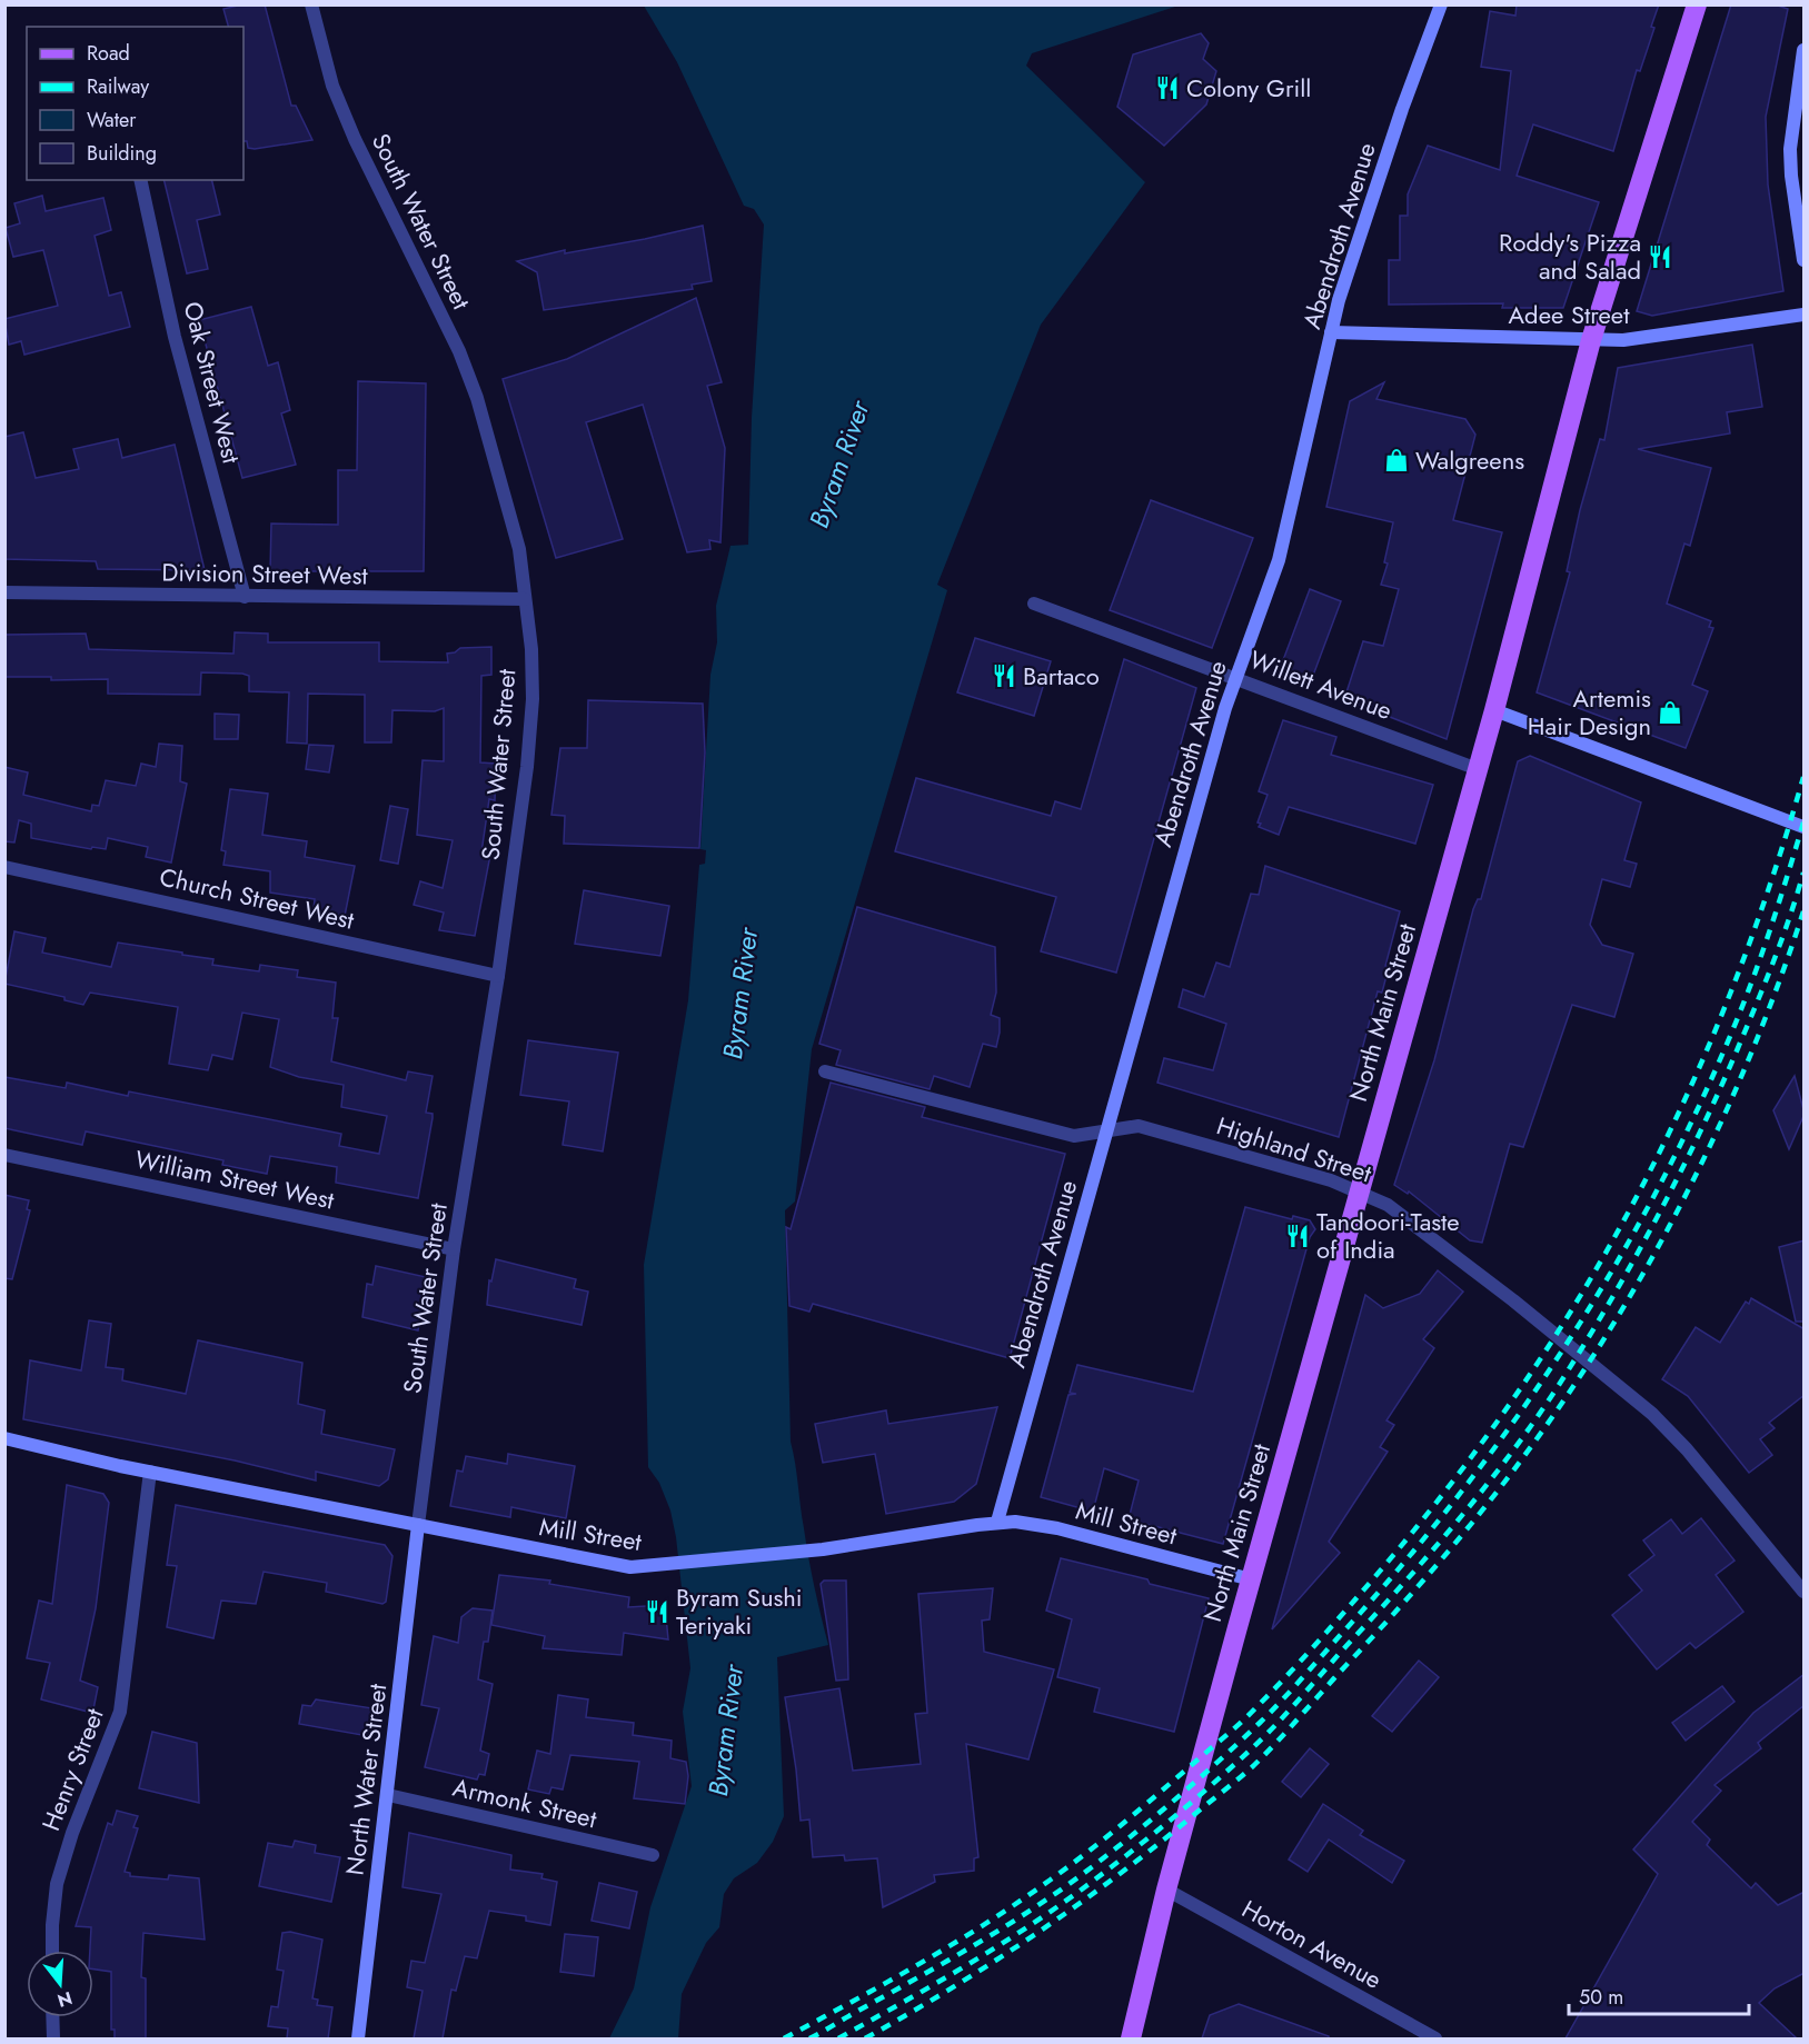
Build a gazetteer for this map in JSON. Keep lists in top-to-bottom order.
{
  "streets": {
    "main road": ["North Main Street"],
    "street": [
      "South Water Street",
      "Abendroth Avenue",
      "Adee Street",
      "Oak Street West",
      "Division Street West",
      "Willett Avenue",
      "Church Street West",
      "Highland Street",
      "William Street West",
      "Mill Street",
      "Henry Street",
      "North Water Street",
      "Armonk Street",
      "Horton Avenue"
    ]
  },
  "crossings": [
    ["South Water Street", "Division Street West"],
    ["South Water Street", "Church Street West"],
    ["South Water Street", "William Street West"],
    ["South Water Street", "Mill Street"],
    ["South Water Street", "North Water Street"],
    ["Abendroth Avenue", "Adee Street"],
    ["Abendroth Avenue", "Willett Avenue"],
    ["Abendroth Avenue", "Highland Street"],
    ["Abendroth Avenue", "Mill Street"],
    ["Adee Street", "North Main Street"],
    ["Oak Street West", "Division Street West"],
    ["Willett Avenue", "North Main Street"],
    ["North Main Street", "Highland Street"],
    ["North Main Street", "Mill Street"],
    ["North Main Street", "Horton Avenue"],
    ["Mill Street", "Henry Street"],
    ["Mill Street", "North Water Street"],
    ["North Water Street", "Armonk Street"]
  ],
  "water": ["Byram River"],
  "places": {
    "restaurant": [
      "Colony Grill",
      "Roddy's Pizza and Salad",
      "Bartaco",
      "Tandoori-Taste of India",
      "Byram Sushi Teriyaki"
    ],
    "shop": ["Walgreens", "Artemis Hair Design"]
  },
  "legend": [
    "Road",
    "Railway",
    "Water",
    "Building"
  ],
  "scale_bar": "50 m",
  "north": "bottom"
}
